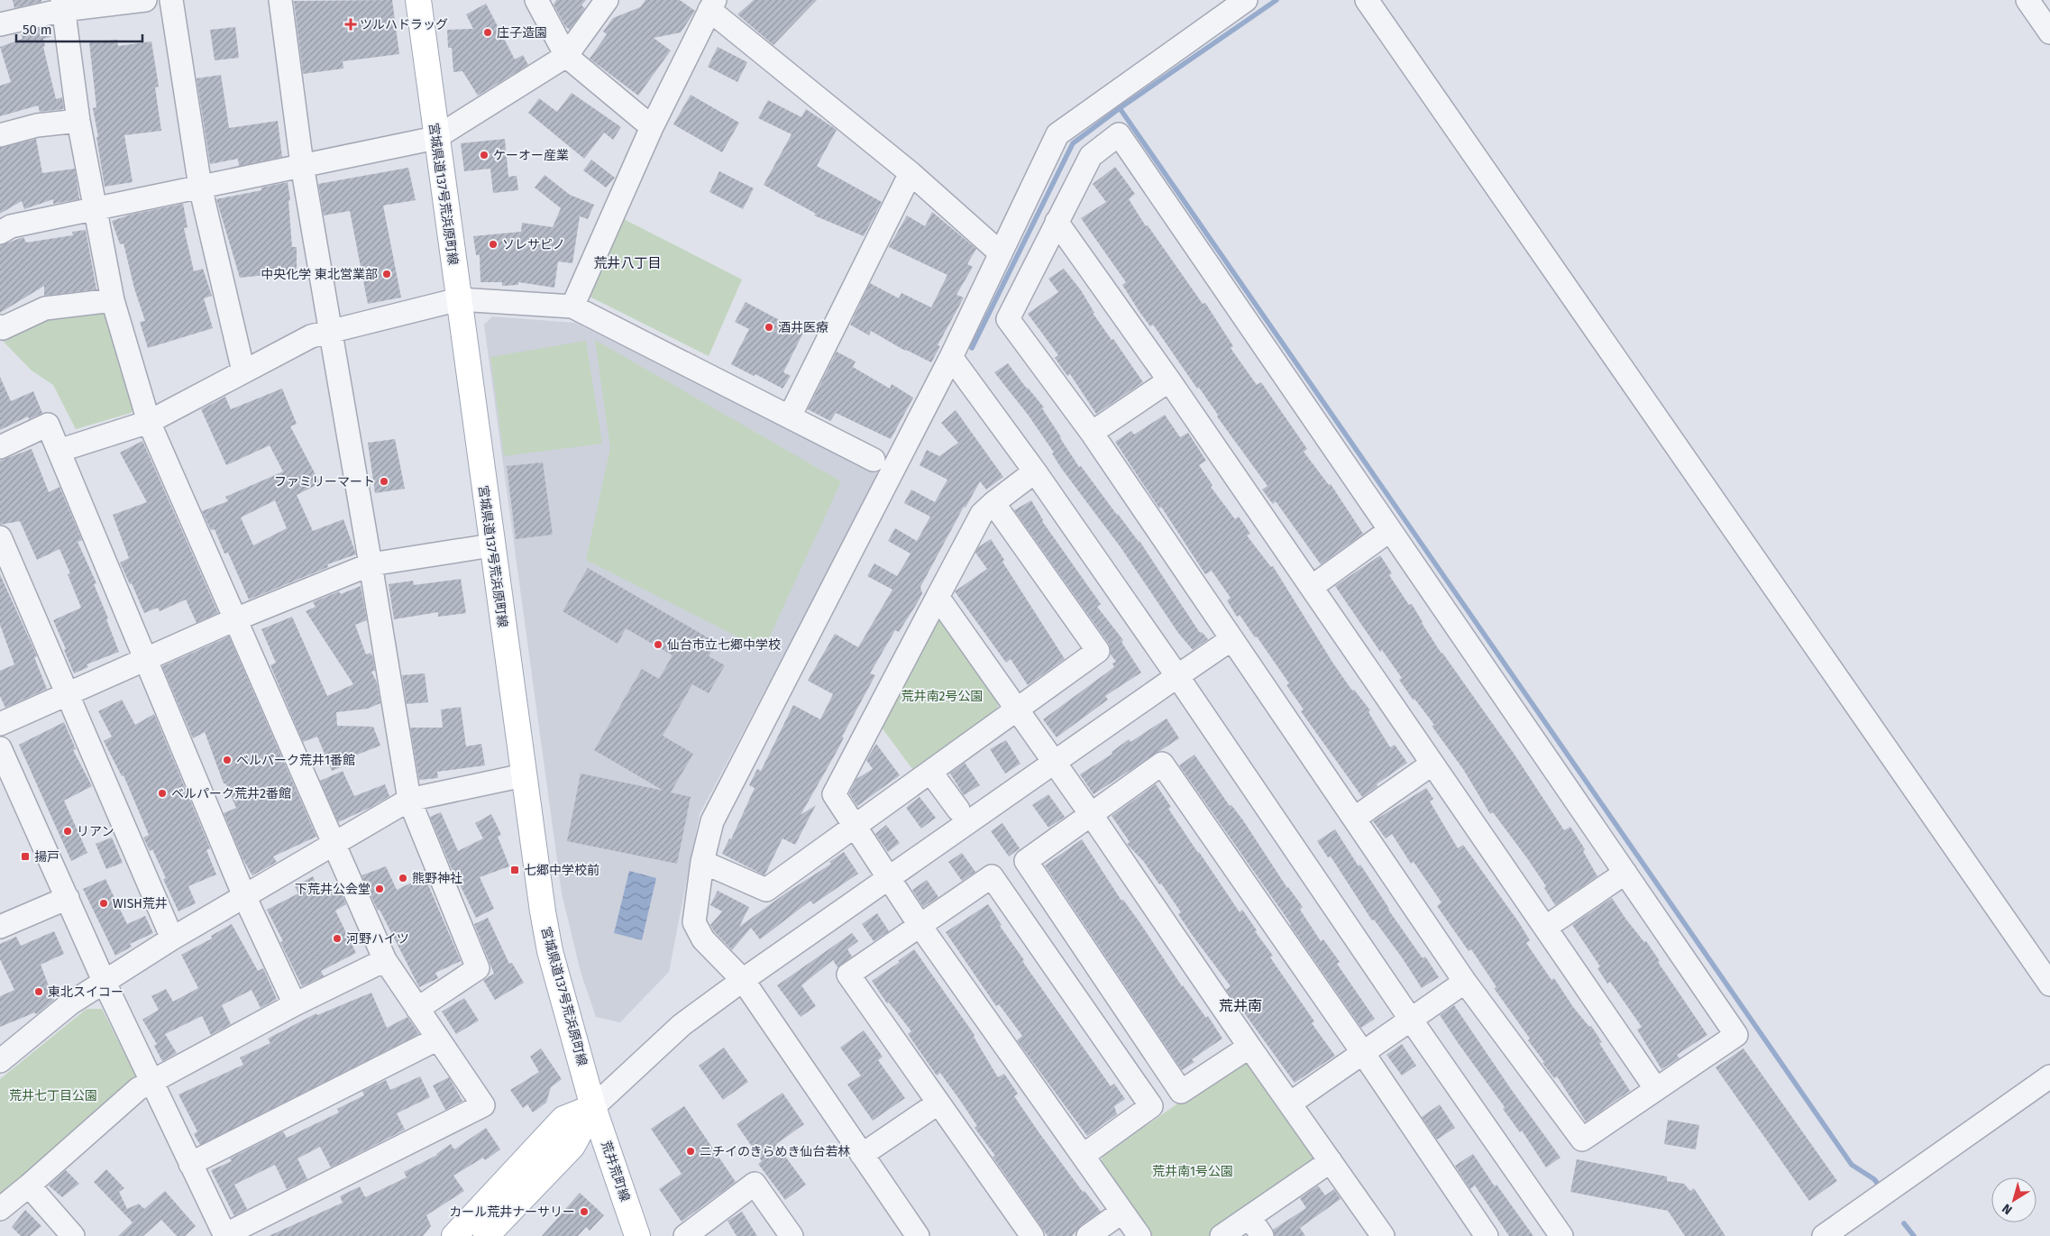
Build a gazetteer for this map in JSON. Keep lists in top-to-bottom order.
{
  "streets": {
    "main road": ["宮城県道137号荒浜原町線", "荒井荒町線"]
  },
  "crossings": [
    ["宮城県道137号荒浜原町線", "荒井荒町線"]
  ],
  "districts": ["荒井八丁目", "荒井南"],
  "parks": ["荒井南2号公園", "荒井七丁目公園", "荒井南1号公園"],
  "places": {
    "health": ["ツルハドラッグ"],
    "other": [
      "庄子造園",
      "ケーオー産業",
      "ソレサピノ",
      "中央化学 東北営業部",
      "酒井医療",
      "ファミリーマート",
      "仙台市立七郷中学校",
      "ベルパーク荒井1番館",
      "ベルパーク荒井2番館",
      "リアン",
      "熊野神社",
      "下荒井公会堂",
      "WISH荒井",
      "河野ハイツ",
      "東北スイコー",
      "ニチイのきらめき仙台若林",
      "カール荒井ナーサリー"
    ],
    "transit": ["揚戸", "七郷中学校前"]
  },
  "scale_bar": "50 m",
  "north": "bottom left"
}
